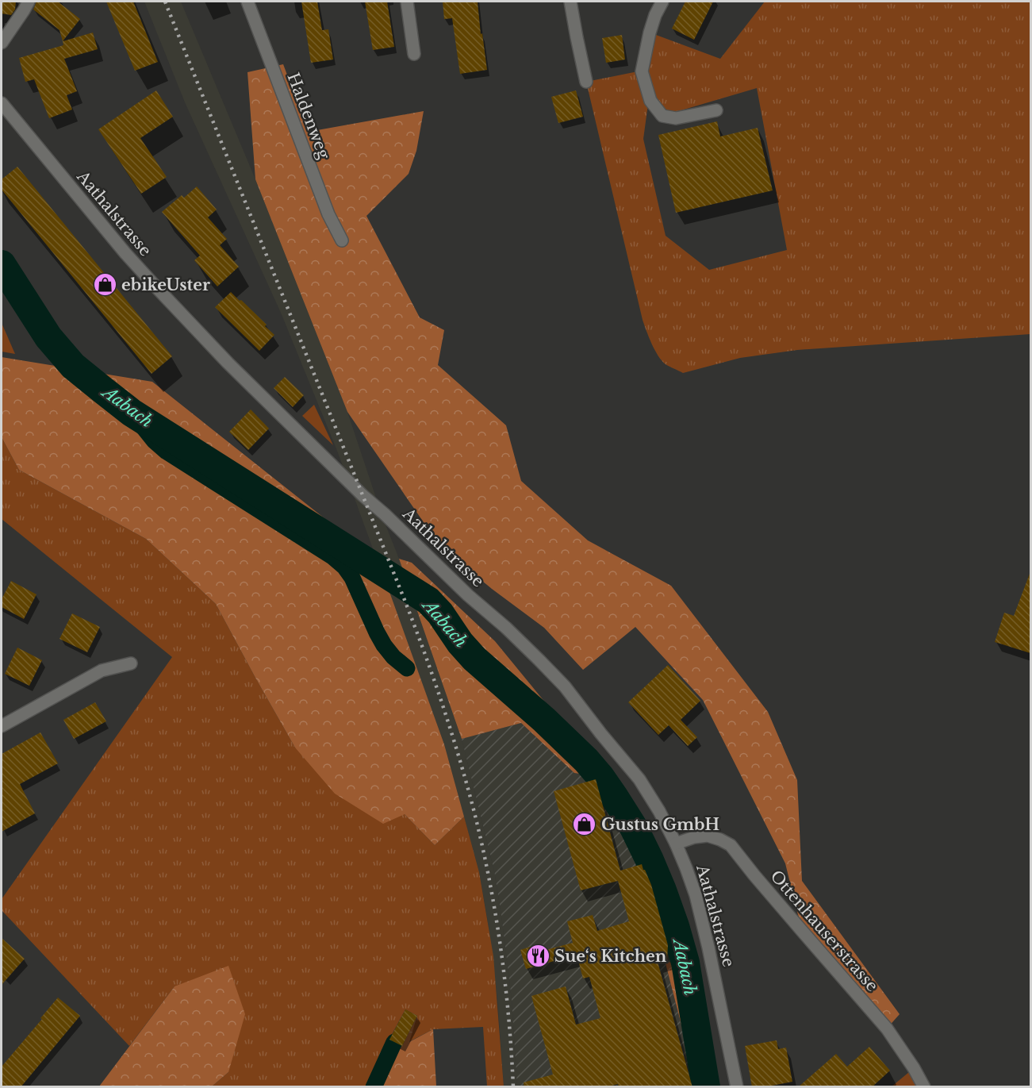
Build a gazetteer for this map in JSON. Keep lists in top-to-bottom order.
{
  "streets": {
    "main road": ["Haldenweg", "Aathalstrasse", "Ottenhauserstrasse"]
  },
  "crossings": [
    ["Aathalstrasse", "Ottenhauserstrasse"]
  ],
  "water": ["Aabach"],
  "places": {
    "shop": ["ebikeUster", "Gustus GmbH"],
    "restaurant": ["Sue‘s Kitchen"]
  }
}
